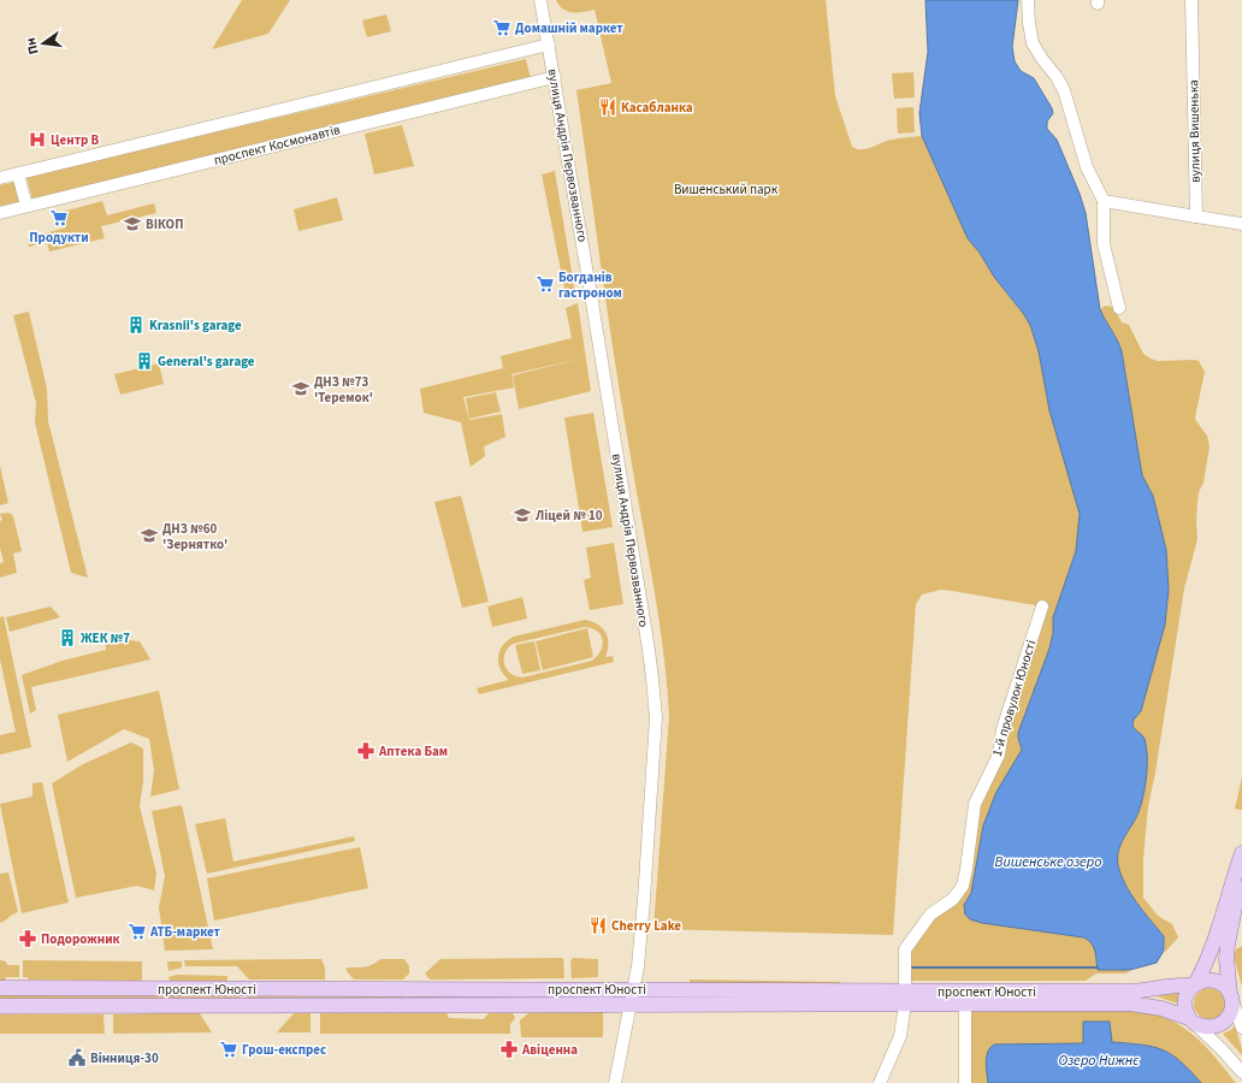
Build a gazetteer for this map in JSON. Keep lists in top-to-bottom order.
{
  "streets": {
    "main road": ["проспект Юності"],
    "street": [
      "вулиця Вишенька",
      "проспект Космонавтів",
      "вулиця Андрія Первозванного",
      "1-й провулок Юності"
    ]
  },
  "crossings": [
    ["проспект Космонавтів", "вулиця Андрія Первозванного"],
    ["вулиця Андрія Первозванного", "проспект Юності"],
    ["1-й провулок Юності", "проспект Юності"]
  ],
  "water": ["Вишенське озеро", "Озеро Нижнє"],
  "parks": ["Вишенський парк"],
  "places": {
    "supermarket": [
      "Домашній маркет",
      "Продукти",
      "Богданів гастроном",
      "АТБ-маркет",
      "Грош-експрес"
    ],
    "restaurant": ["Касабланка", "Cherry Lake"],
    "hospital": ["Центр В"],
    "school or university": [
      "ВІКОП",
      "ДНЗ №73 'Теремок'",
      "Ліцей № 10",
      "ДНЗ №60 'Зернятко'"
    ],
    "building": ["Krasnii's garage", "General's garage", "ЖЕК №7"],
    "pharmacy": ["Аптека Бам", "Подорожник", "Авіценна"],
    "public building": ["Вінниця-30"]
  },
  "north": "left"
}
